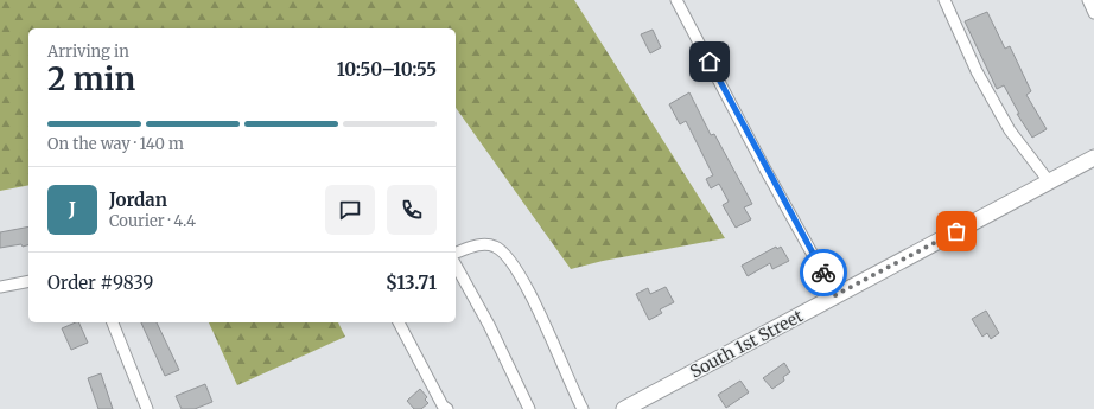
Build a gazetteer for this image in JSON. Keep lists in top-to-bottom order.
{
  "streets": {
    "main road": ["South 1st Street"]
  },
  "page": {
    "heading": ["2 min", "Arriving in", "10:50–10:55"],
    "panel": [
      "Jordan",
      "Courier · 4.4",
      "Order #9839",
      "$13.71"
    ],
    "bar": "On the way · 140 m",
    "round": "J"
  }
}
